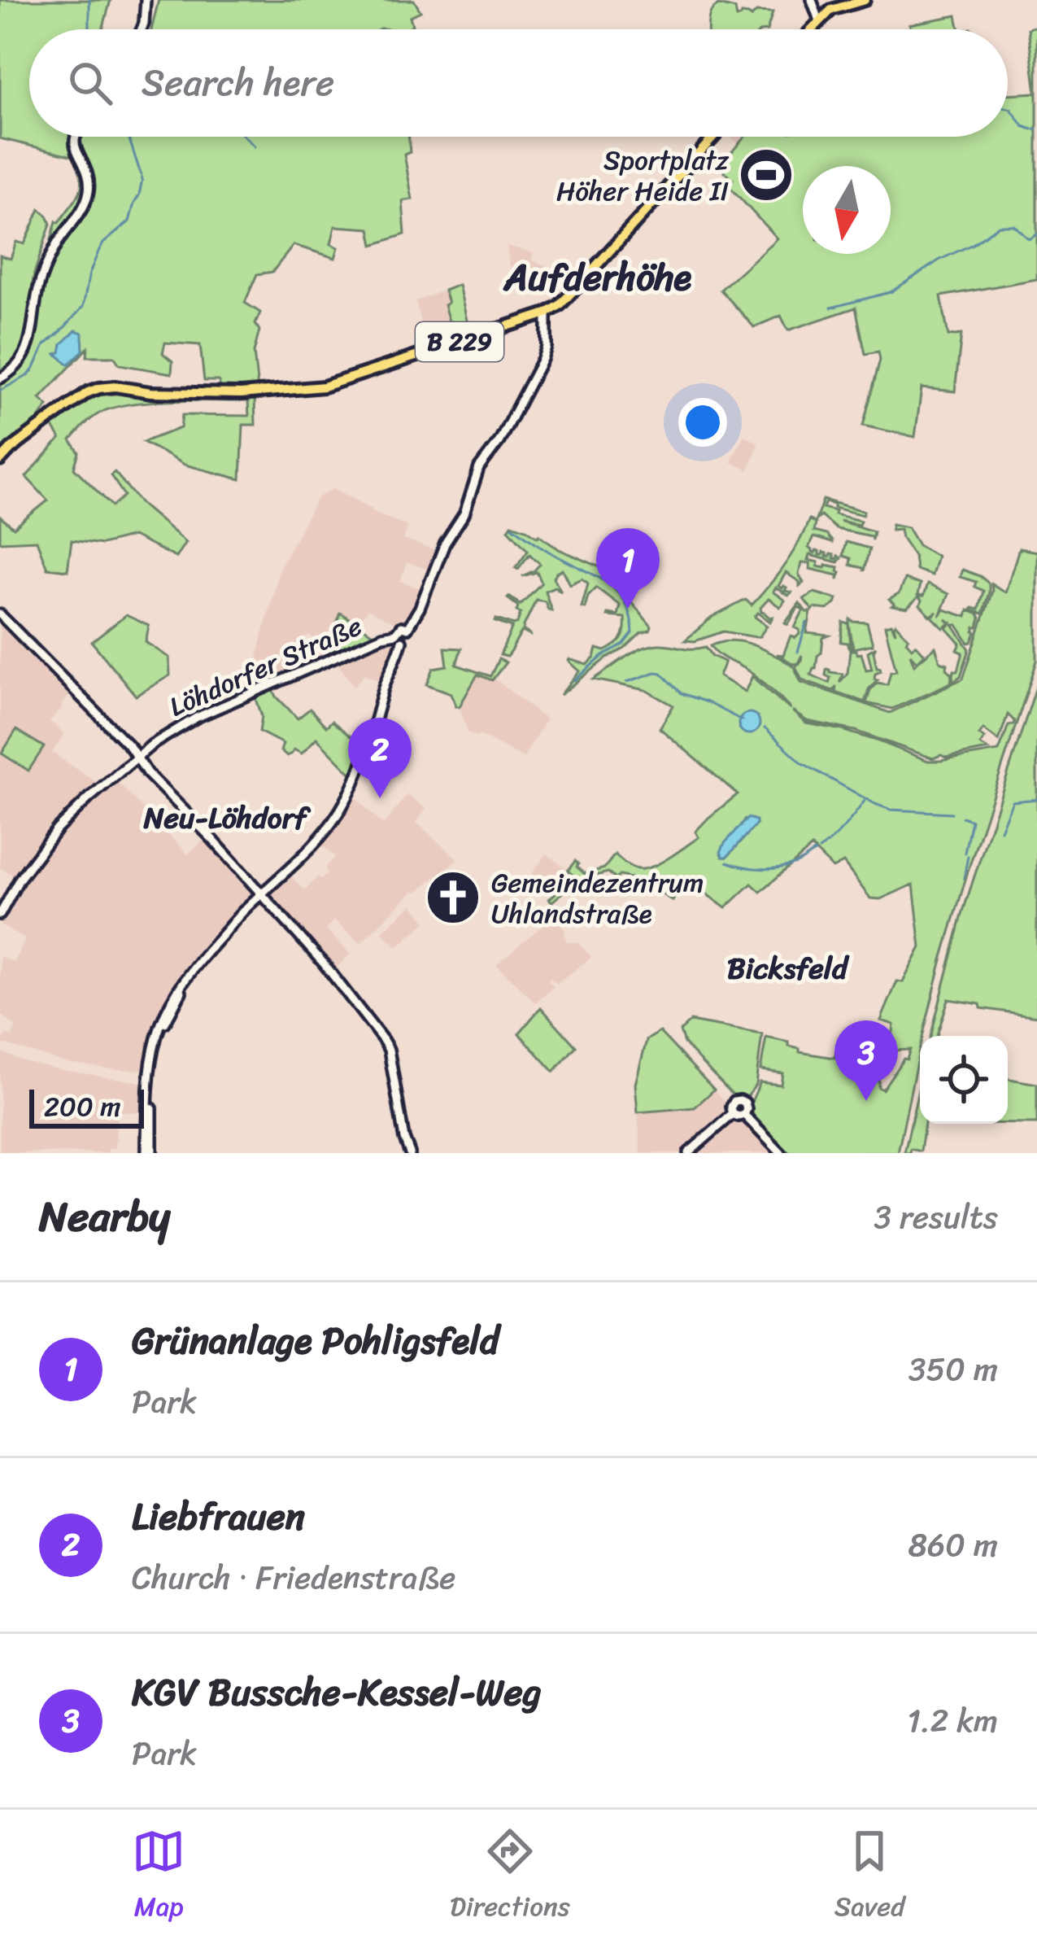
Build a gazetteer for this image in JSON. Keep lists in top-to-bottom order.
{
  "streets": {
    "main road": ["B 229", "Löhdorfer Straße"]
  },
  "crossings": [
    ["B 229", "Löhdorfer Straße"]
  ],
  "districts": ["Aufderhöhe", "Neu-Löhdorf", "Bicksfeld"],
  "places": {
    "sports": ["Sportplatz Höher Heide II"],
    "church": ["Gemeindezentrum Uhlandstraße"]
  },
  "scale_bar": "200 m",
  "north": "bottom",
  "page": {
    "search": "Search here",
    "pins": ["1", "2", "3"],
    "scale": "200 m",
    "heading": ["Nearby", "3 results"],
    "list": [
      {
        "mark": "1",
        "name": "Grünanlage Pohligsfeld",
        "note": "Park",
        "value": "350 m"
      },
      {
        "mark": "2",
        "name": "Liebfrauen",
        "note": "Church · Friedenstraße",
        "value": "860 m"
      },
      {
        "mark": "3",
        "name": "KGV Bussche-Kessel-Weg",
        "note": "Park",
        "value": "1.2 km"
      }
    ],
    "nav": ["Map", "Directions", "Saved"]
  }
}
